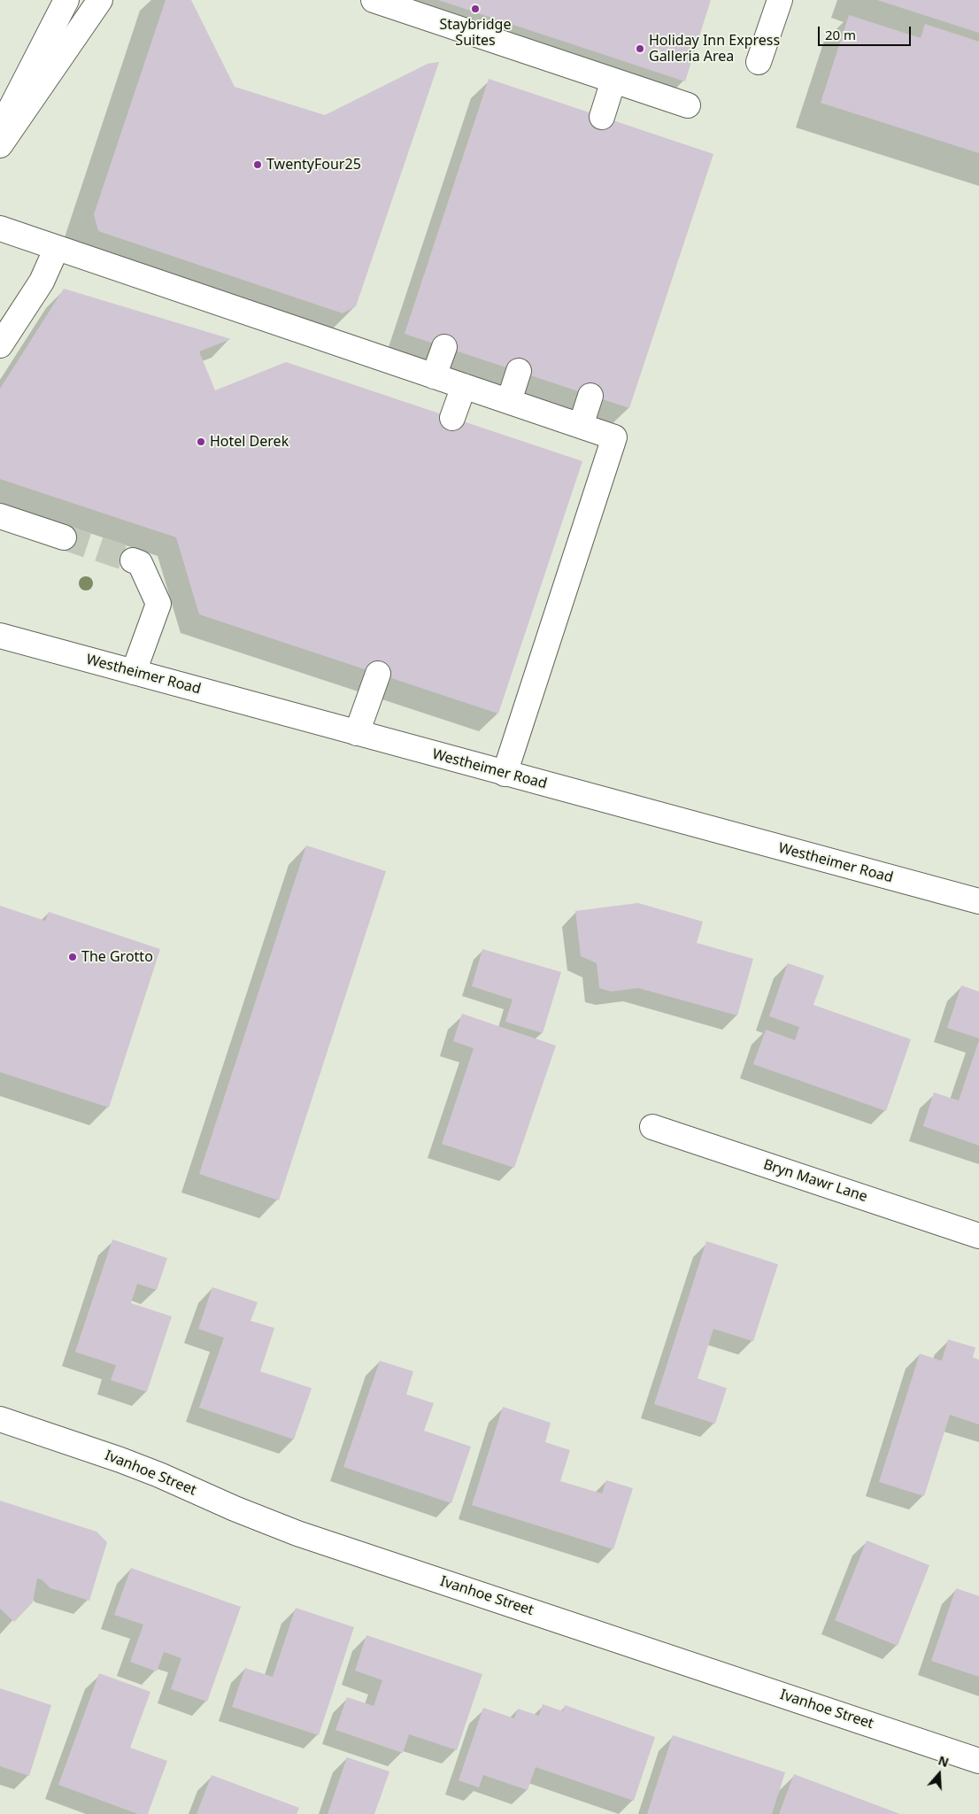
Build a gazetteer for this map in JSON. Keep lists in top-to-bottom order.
{
  "streets": {
    "main road": ["Westheimer Road", "Bryn Mawr Lane", "Ivanhoe Street"]
  },
  "places": [
    "Staybridge Suites",
    "Holiday Inn Express Galleria Area",
    "TwentyFour25",
    "Hotel Derek",
    "The Grotto"
  ],
  "scale_bar": "20 m",
  "north": "top"
}
